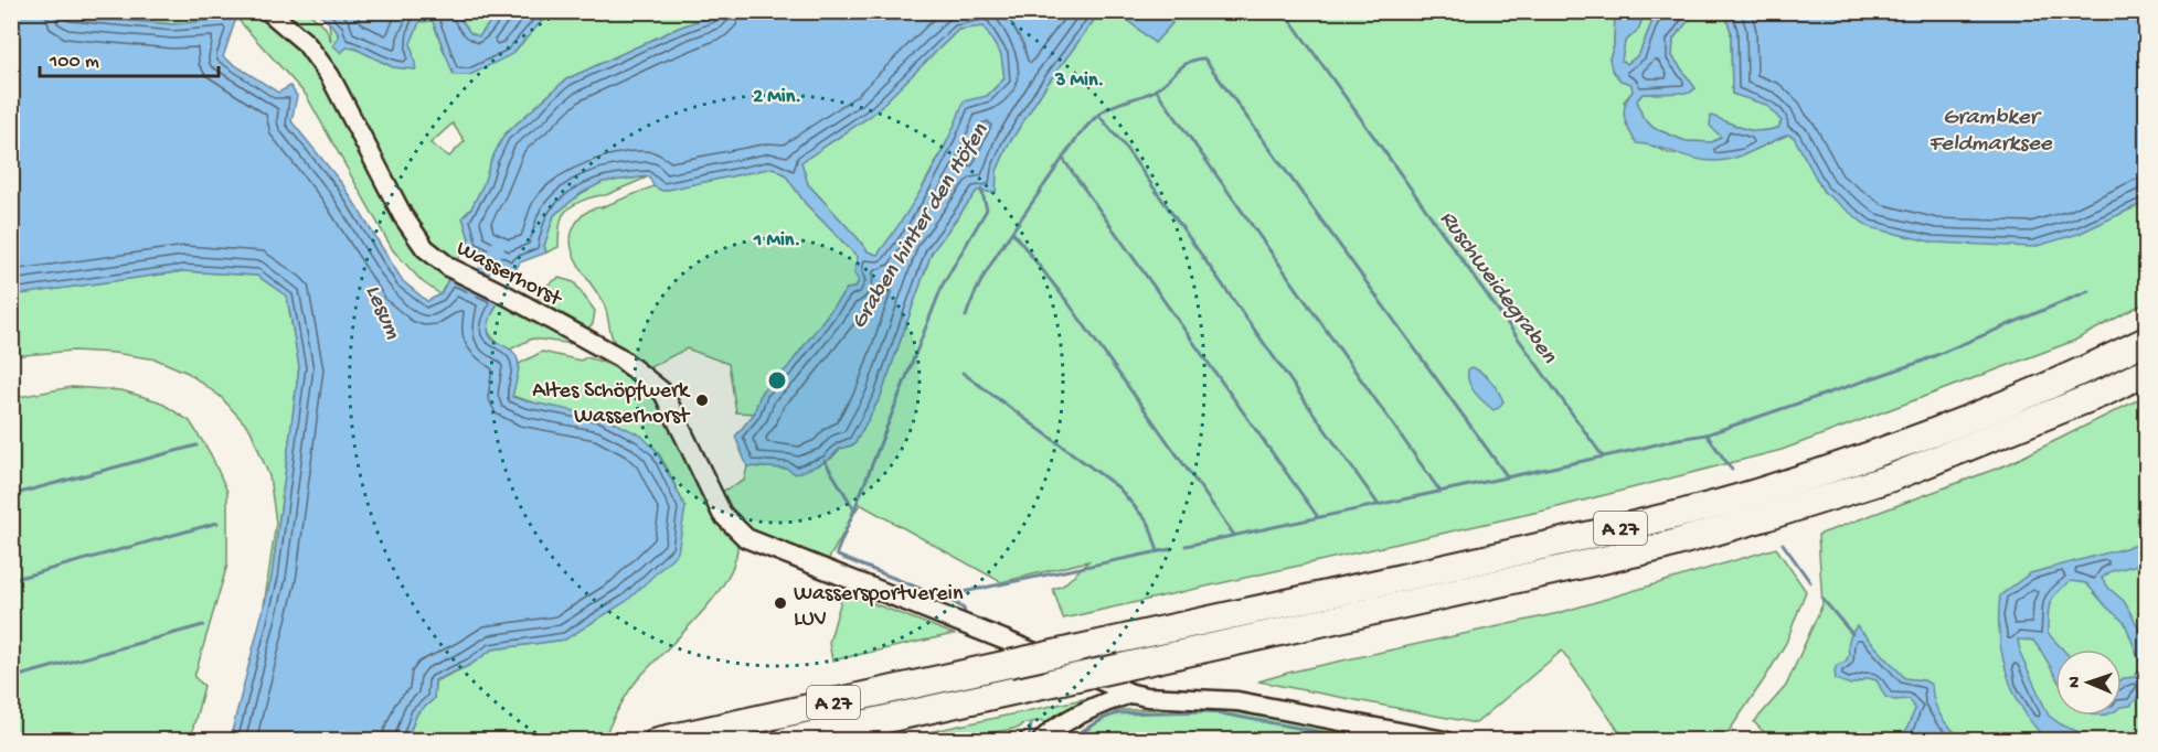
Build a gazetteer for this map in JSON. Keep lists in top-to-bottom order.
{
  "streets": {
    "highway": ["A 27"],
    "street": ["Wasserhorst"]
  },
  "water": [
    "Grambker Feldmarksee",
    "Graben hinter den Höfen",
    "Ruschweidegraben",
    "Lesum"
  ],
  "places": ["Altes Schöpfwerk Wasserhorst", "Wassersportverein LUV"],
  "scale_bar": "100 m",
  "north": "left",
  "rings": ["3 Min.", "2 Min.", "1 Min."]
}
